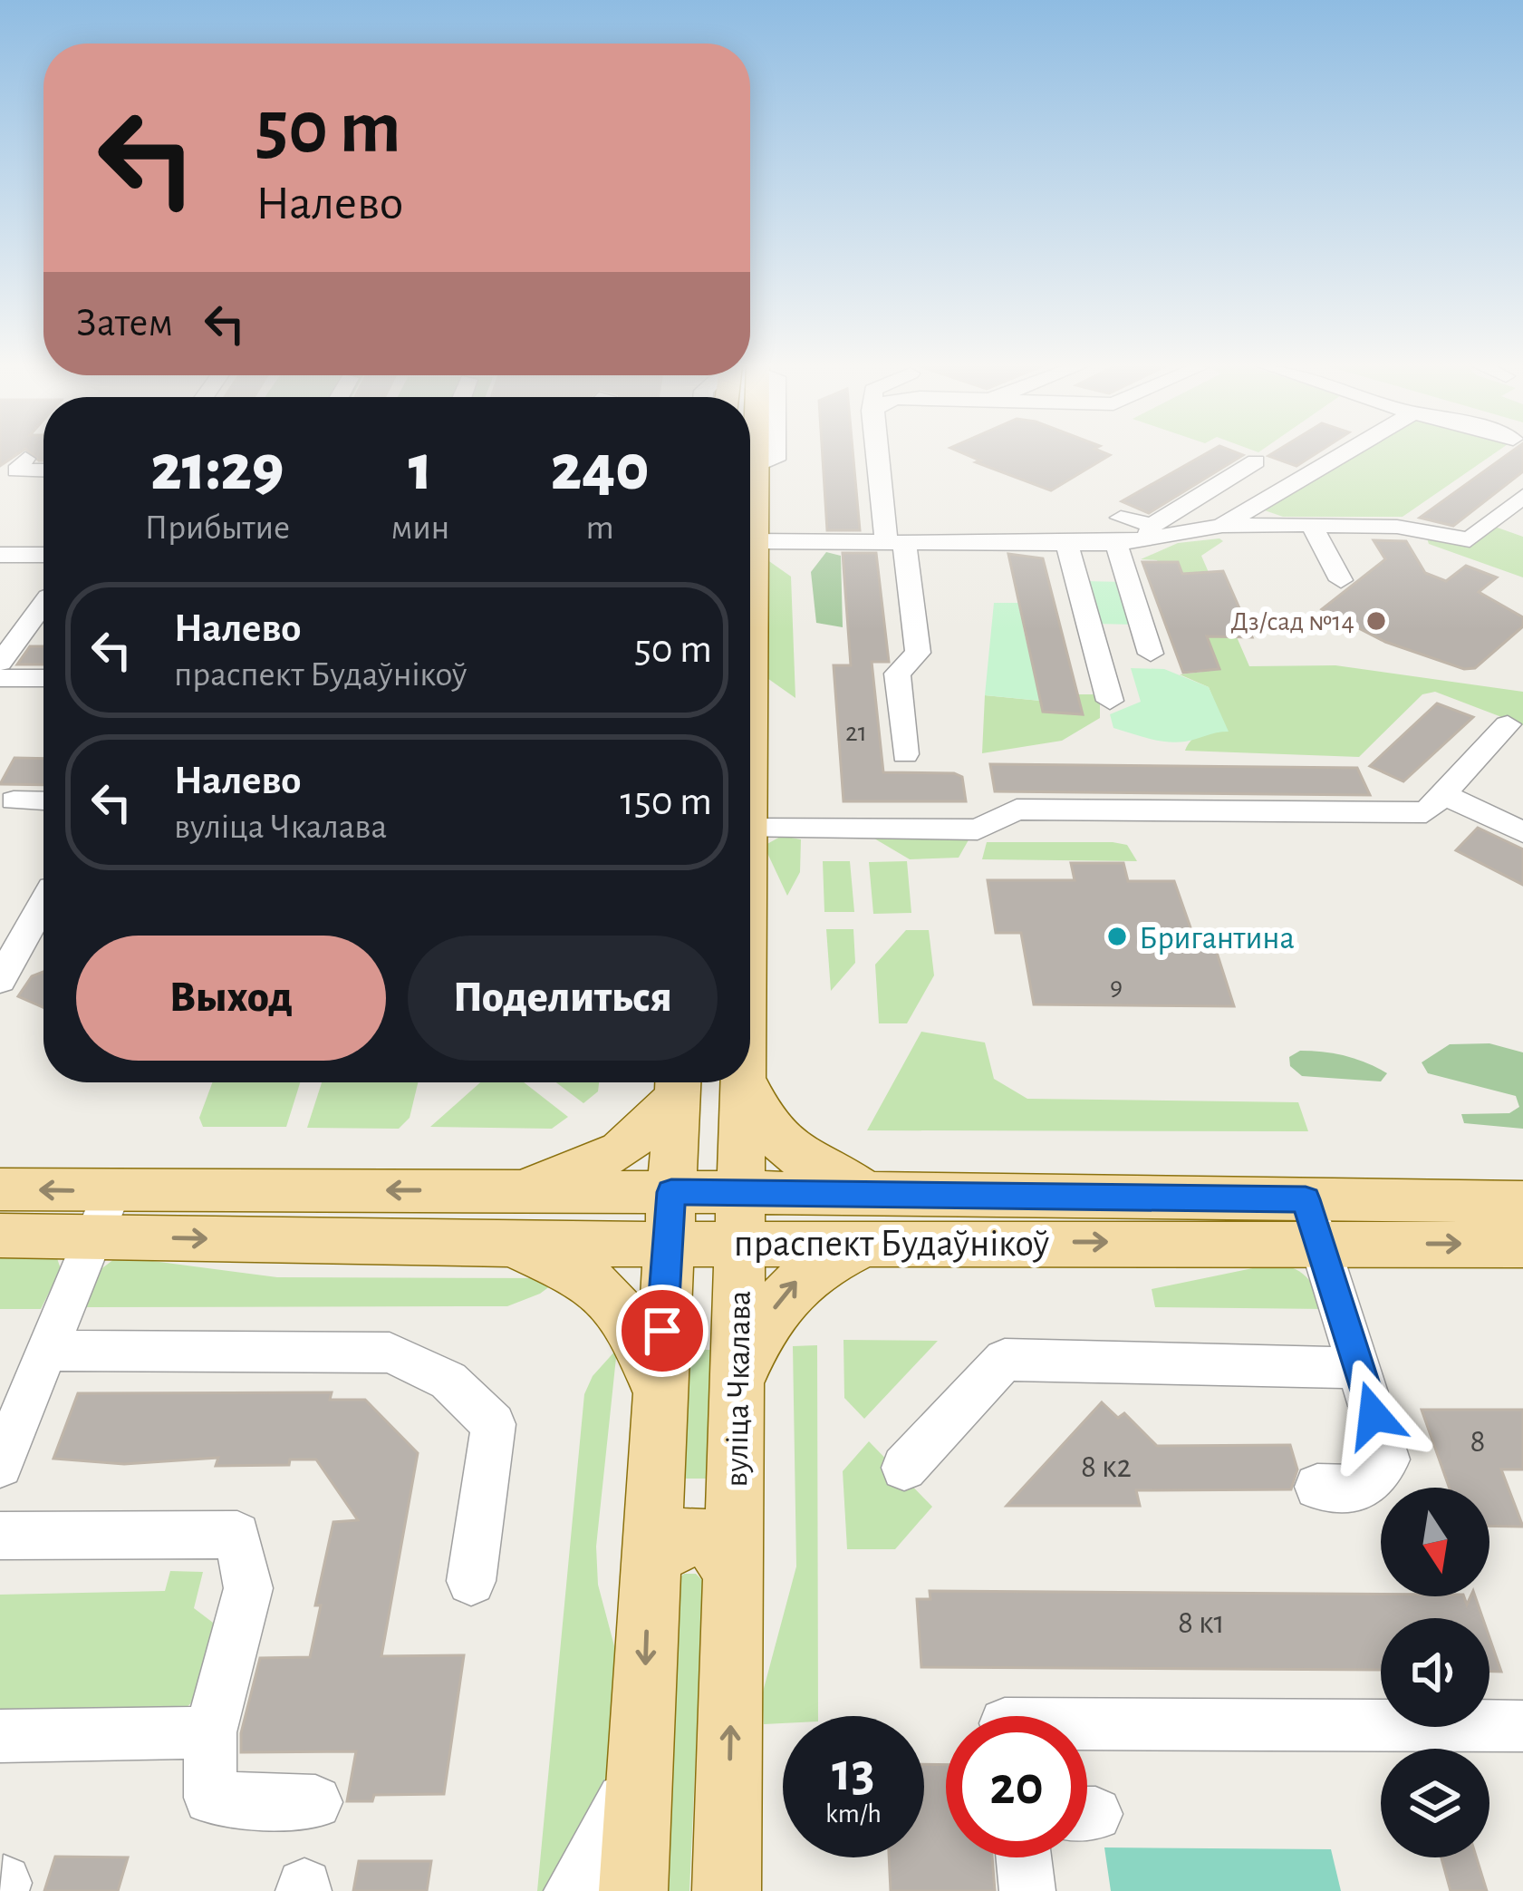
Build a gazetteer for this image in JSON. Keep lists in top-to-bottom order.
{
  "streets": {
    "main road": ["праспект Будаўнікоў", "вуліца Чкалава"]
  },
  "crossings": [
    ["праспект Будаўнікоў", "вуліца Чкалава"]
  ],
  "places": ["Дз/сад №14", "Бригантина"],
  "house_numbers": [
    "21",
    "9",
    "8",
    "8 к2",
    "8 к1"
  ],
  "north": "bottom",
  "page": {
    "turn": ["50 m", "Налево"],
    "then": "Затем",
    "eta": [
      "21:29",
      "Прибытие",
      "1",
      "мин",
      "240",
      "m"
    ],
    "list": [
      {
        "name": "Налево",
        "note": "праспект Будаўнікоў",
        "value": "50 m"
      },
      {
        "name": "Налево",
        "note": "вуліца Чкалава",
        "value": "150 m"
      }
    ],
    "buttons": ["Выход", "Поделиться"],
    "speed": "13 km/h",
    "limit": "20"
  }
}
